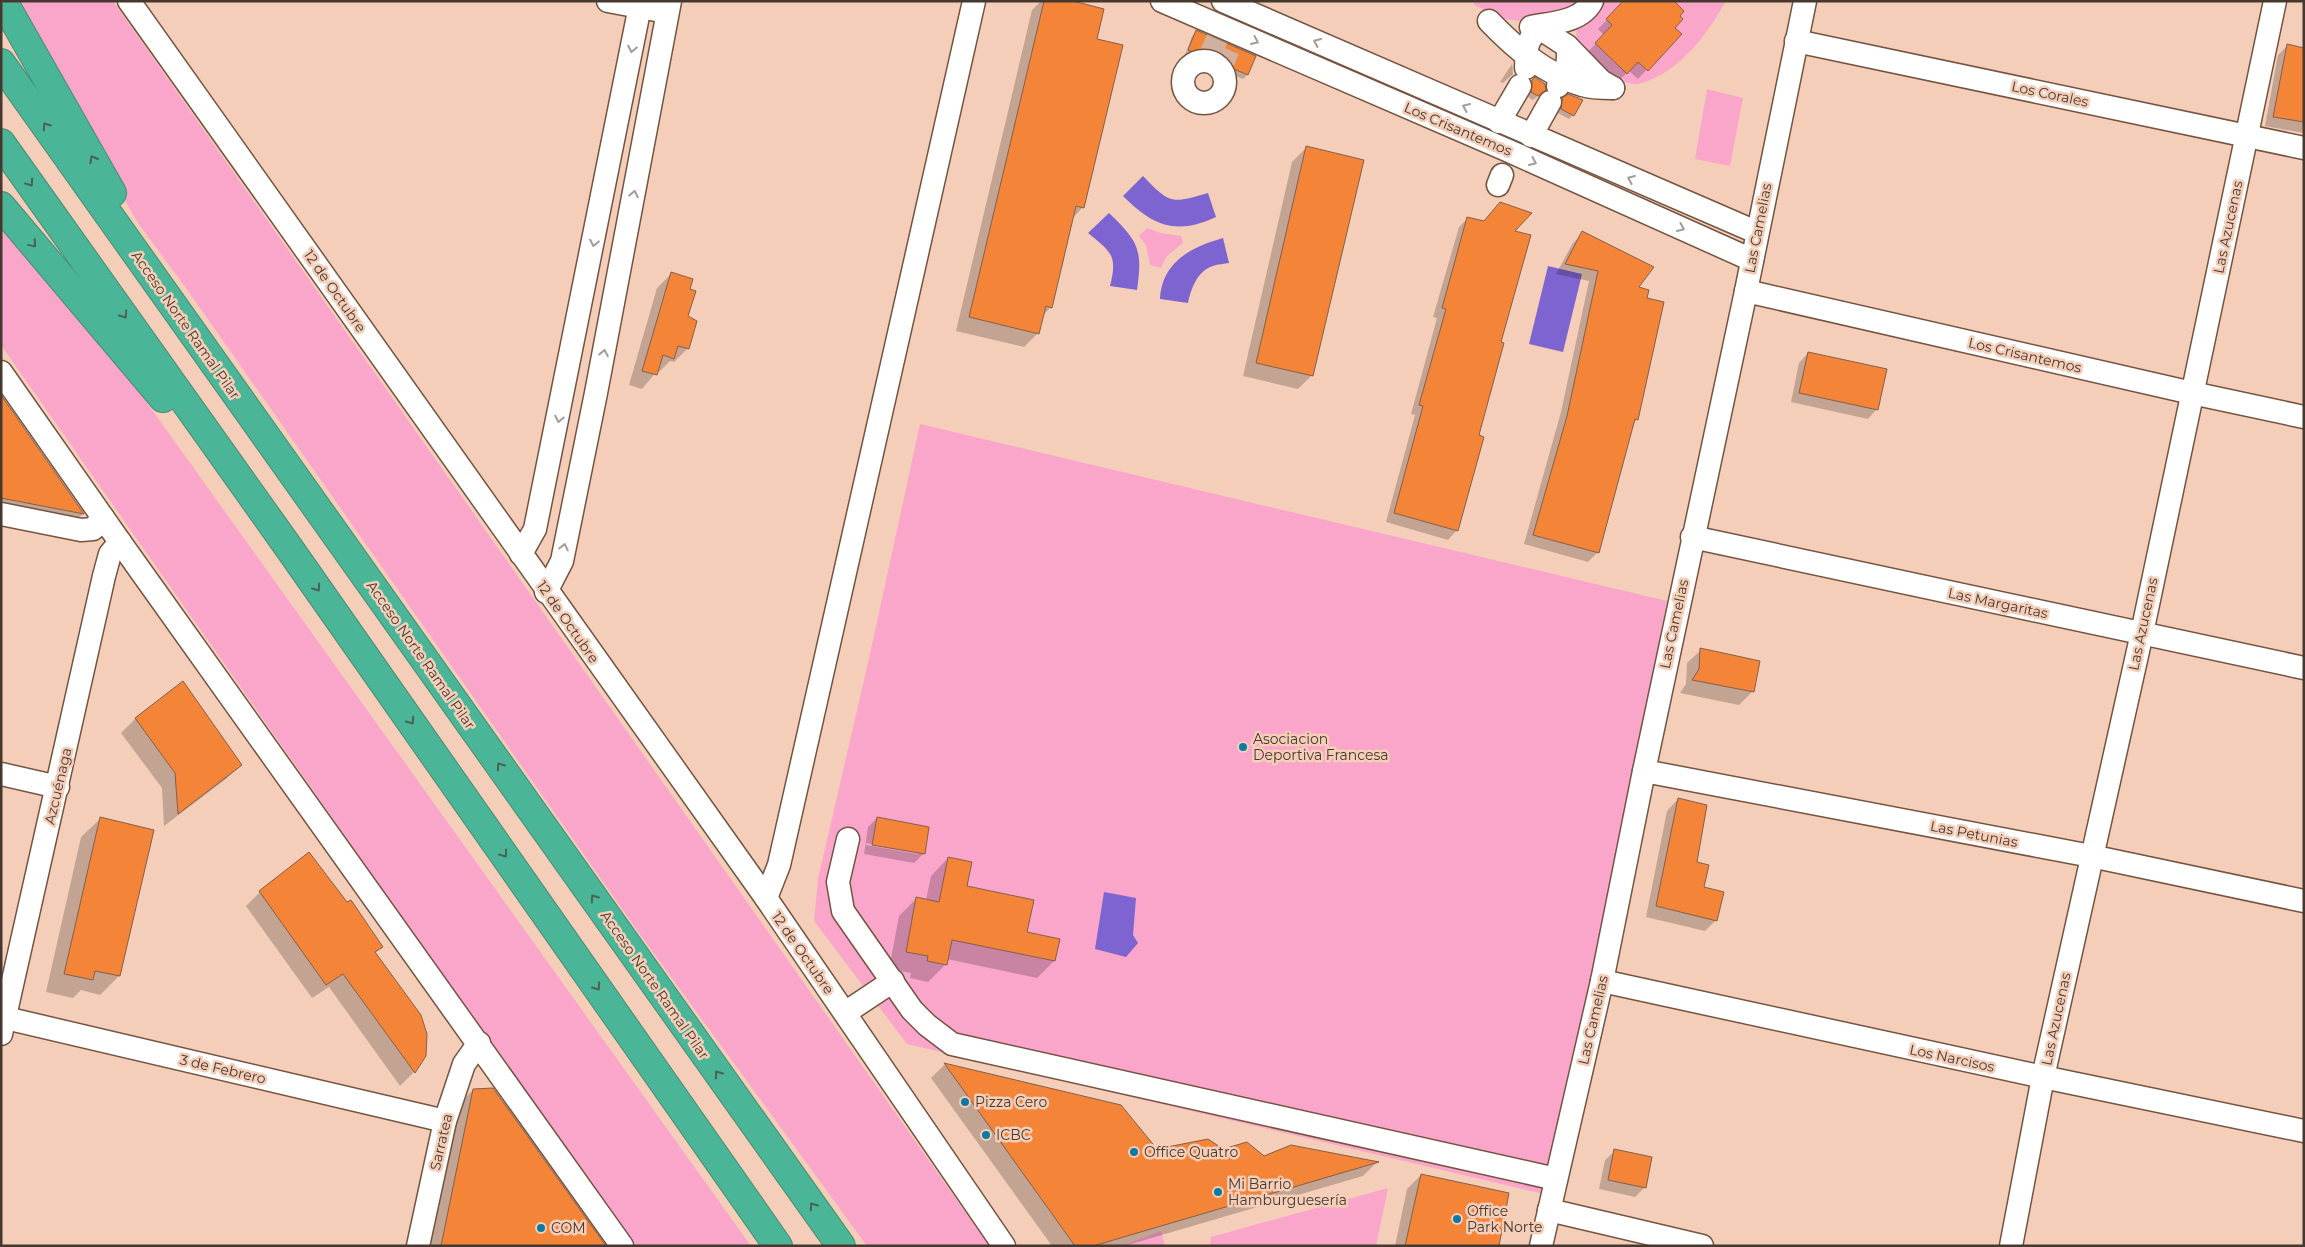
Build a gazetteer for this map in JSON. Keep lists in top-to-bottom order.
{
  "streets": {
    "highway": ["Acceso Norte Ramal Pilar"],
    "street": [
      "Los Corales",
      "Los Crisantemos",
      "Las Azucenas",
      "Las Camelias",
      "12 de Octubre",
      "Las Margaritas",
      "Azcuénaga",
      "Las Petunias",
      "Los Narcisos",
      "3 de Febrero",
      "Sarratea"
    ]
  },
  "crossings": [
    ["Los Corales", "Las Azucenas"],
    ["Los Corales", "Las Camelias"],
    ["Los Crisantemos", "Las Azucenas"],
    ["Los Crisantemos", "Las Camelias"],
    ["Las Azucenas", "Las Margaritas"],
    ["Las Azucenas", "Las Petunias"],
    ["Las Azucenas", "Los Narcisos"],
    ["Las Camelias", "Las Margaritas"],
    ["Las Camelias", "Las Petunias"],
    ["Las Camelias", "Los Narcisos"],
    ["Azcuénaga", "3 de Febrero"],
    ["3 de Febrero", "Sarratea"]
  ],
  "places": [
    "Asociacion Deportiva Francesa",
    "Pizza Cero",
    "ICBC",
    "Office Quatro",
    "Mi Barrio Hamburguesería",
    "Office Park Norte",
    "COM"
  ]
}
